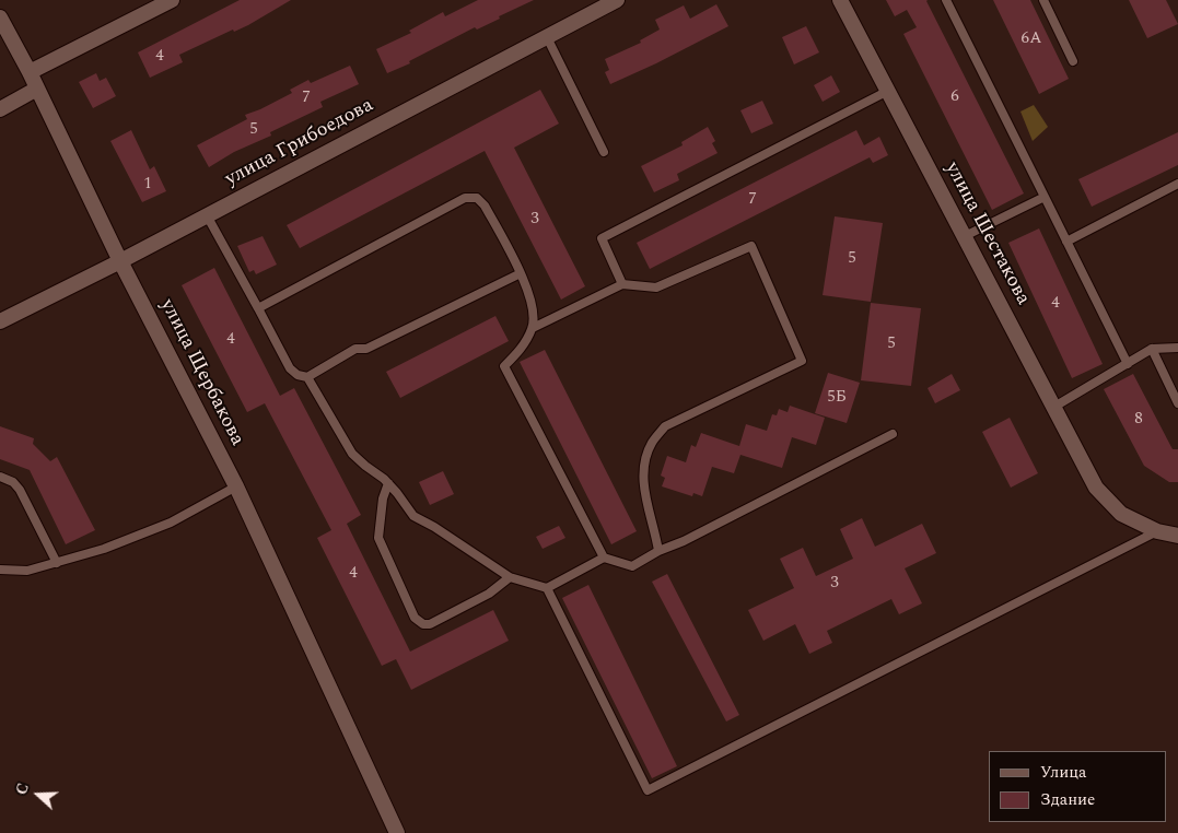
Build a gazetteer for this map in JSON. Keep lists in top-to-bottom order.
{
  "streets": {
    "street": ["улица Грибоедова", "улица Шестакова", "улица Щербакова"]
  },
  "crossings": [
    ["улица Грибоедова", "улица Щербакова"]
  ],
  "house_numbers": [
    "6А",
    "4",
    "6",
    "7",
    "5",
    "1",
    "7",
    "3",
    "5",
    "4",
    "4",
    "5",
    "5Б",
    "8",
    "4",
    "3"
  ],
  "legend": ["Улица", "Здание"],
  "north": "left"
}
